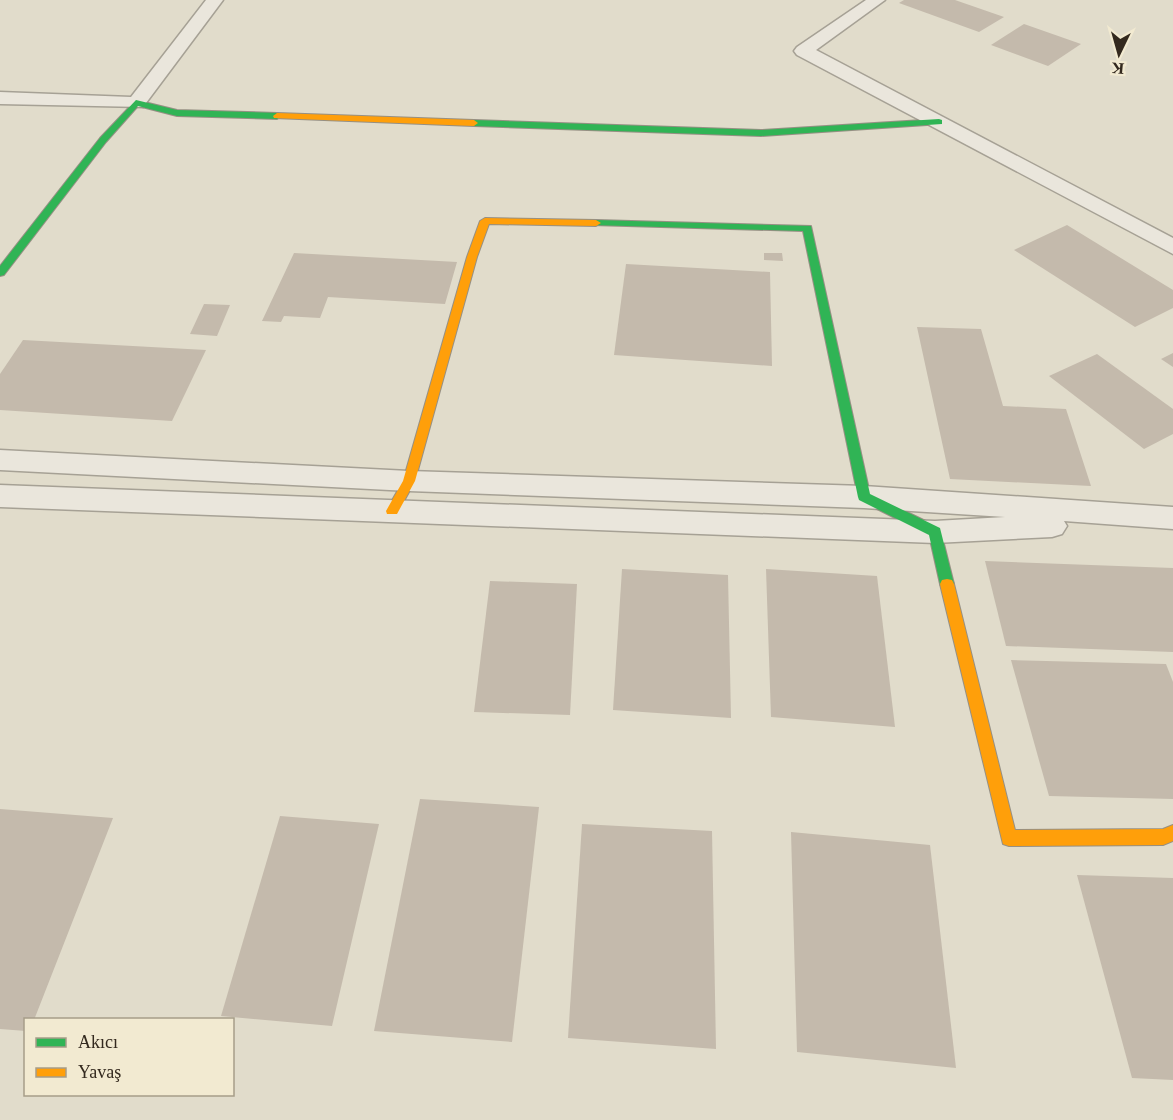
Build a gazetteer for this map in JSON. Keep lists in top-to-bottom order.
{
  "legend": ["Akıcı", "Yavaş"],
  "north": "bottom"
}
